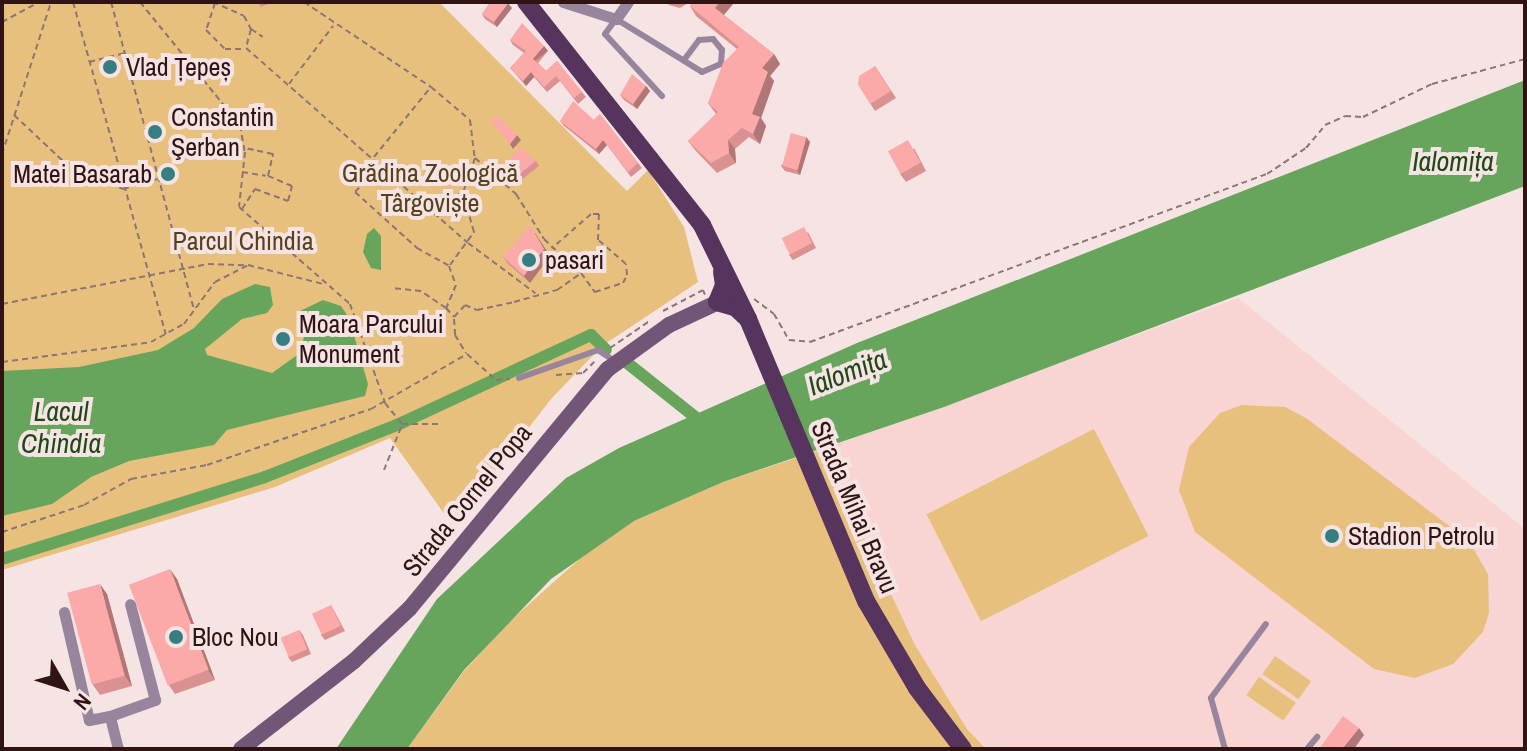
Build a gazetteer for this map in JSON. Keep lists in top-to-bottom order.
{
  "streets": {
    "main road": ["Strada Cornel Popa", "Strada Mihai Bravu"]
  },
  "crossings": [
    ["Strada Cornel Popa", "Strada Mihai Bravu"]
  ],
  "water": ["Ialomița", "Lacul Chindia"],
  "parks": ["Grădina Zoologică Târgoviște", "Parcul Chindia"],
  "places": [
    "Vlad Țepeș",
    "Constantin Şerban",
    "Matei Basarab",
    "pasari",
    "Moara Parcului Monument",
    "Stadion Petrolu",
    "Bloc Nou"
  ],
  "north": "bottom right"
}
